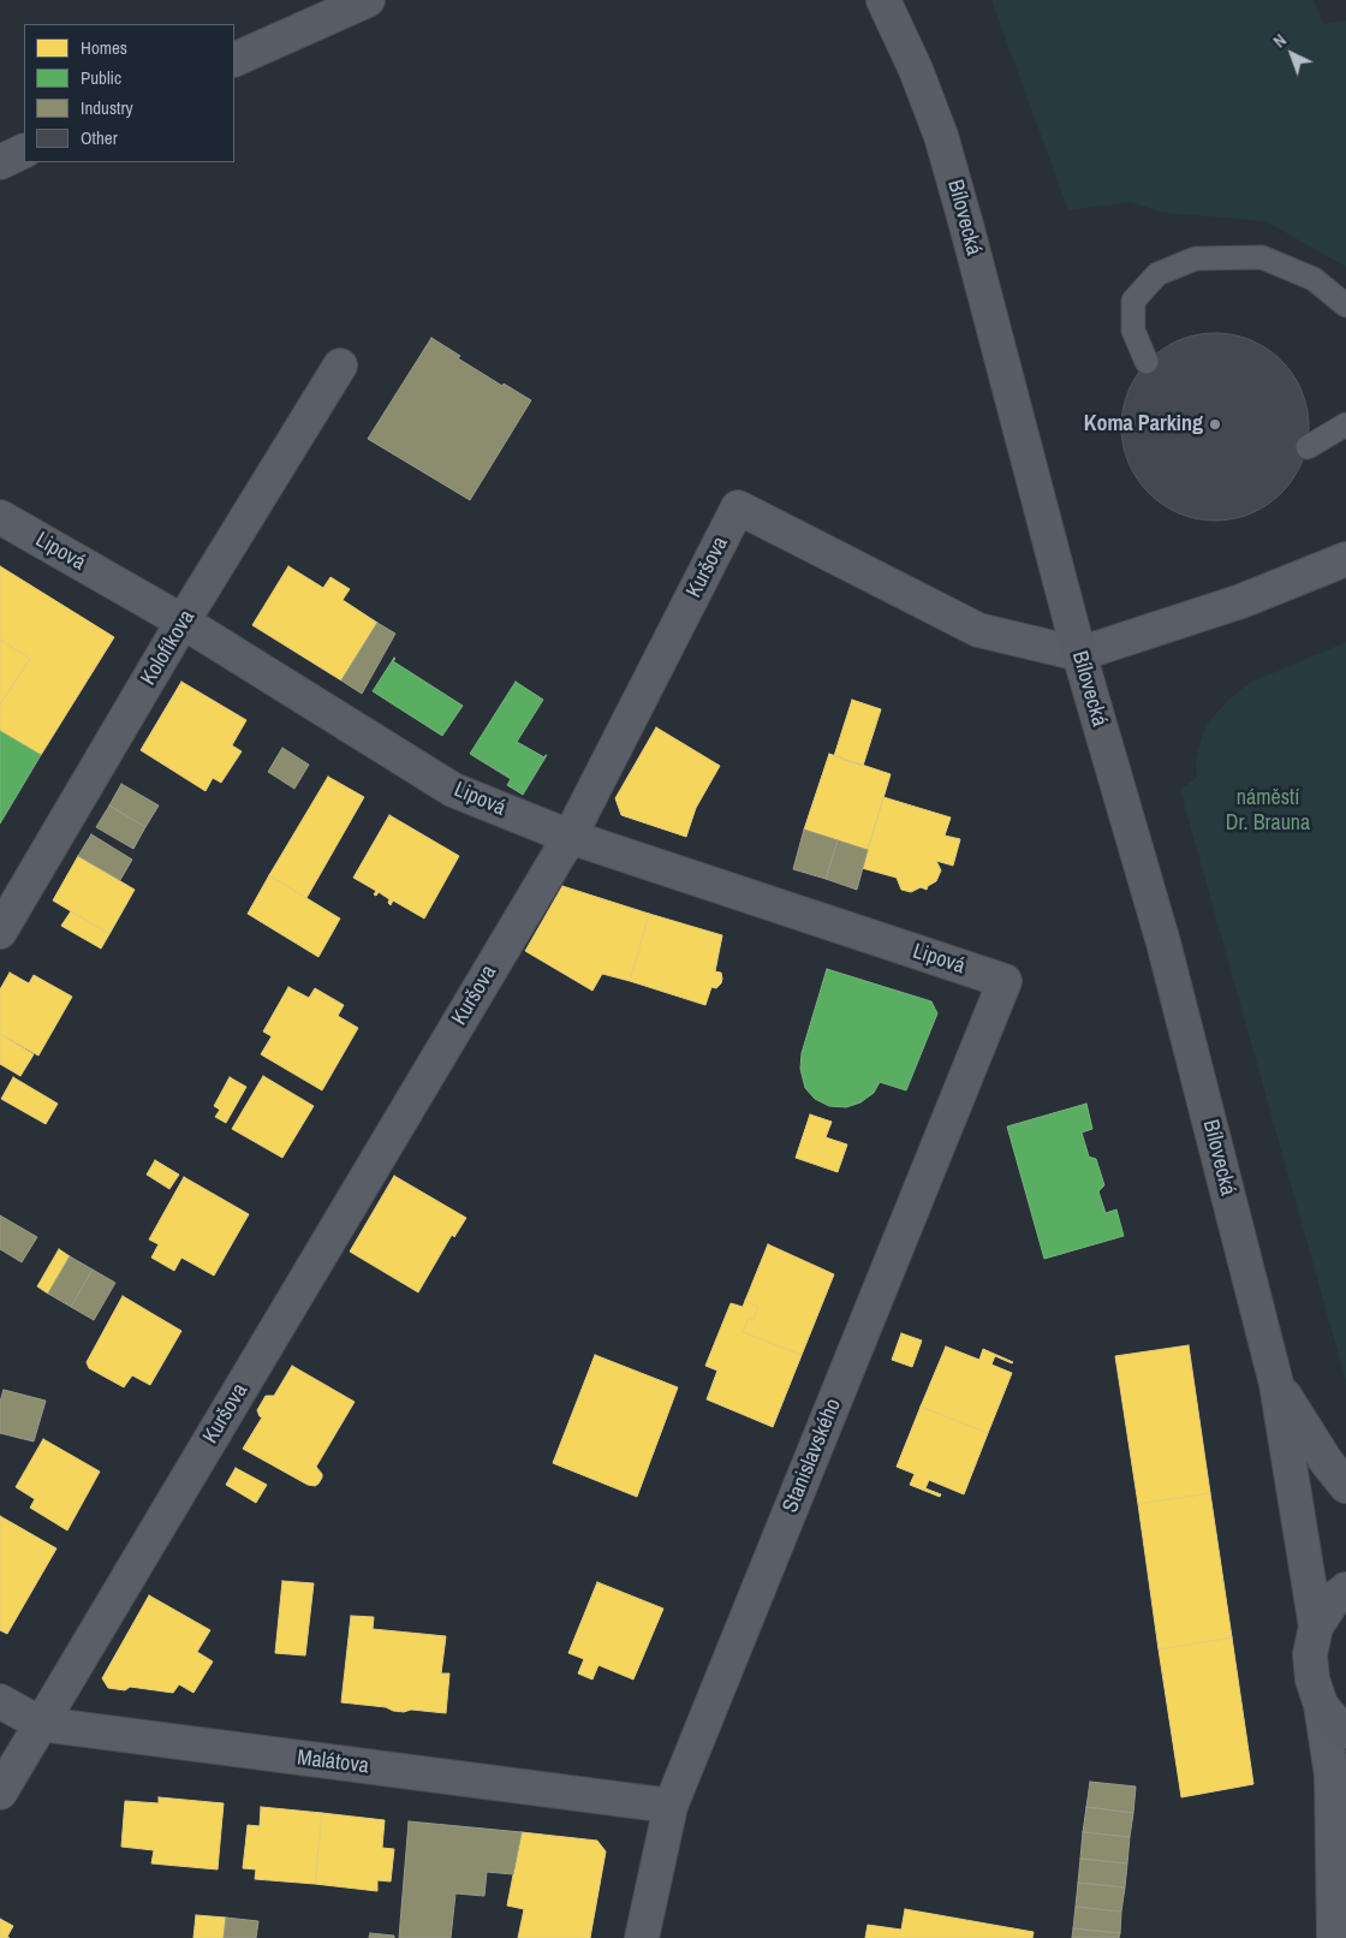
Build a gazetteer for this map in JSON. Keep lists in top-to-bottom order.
{
  "streets": {
    "street": [
      "Bílovecká",
      "Lipová",
      "Kuršova",
      "Kolofíkova",
      "Stanislavského",
      "Malátova"
    ]
  },
  "crossings": [
    ["Bílovecká", "Kuršova"],
    ["Lipová", "Kuršova"],
    ["Lipová", "Kolofíkova"],
    ["Lipová", "Stanislavského"],
    ["Kuršova", "Malátova"],
    ["Stanislavského", "Malátova"]
  ],
  "parks": ["náměstí Dr. Brauna"],
  "places": ["Koma Parking"],
  "legend": [
    "Homes",
    "Public",
    "Industry",
    "Other"
  ],
  "north": "top left"
}
